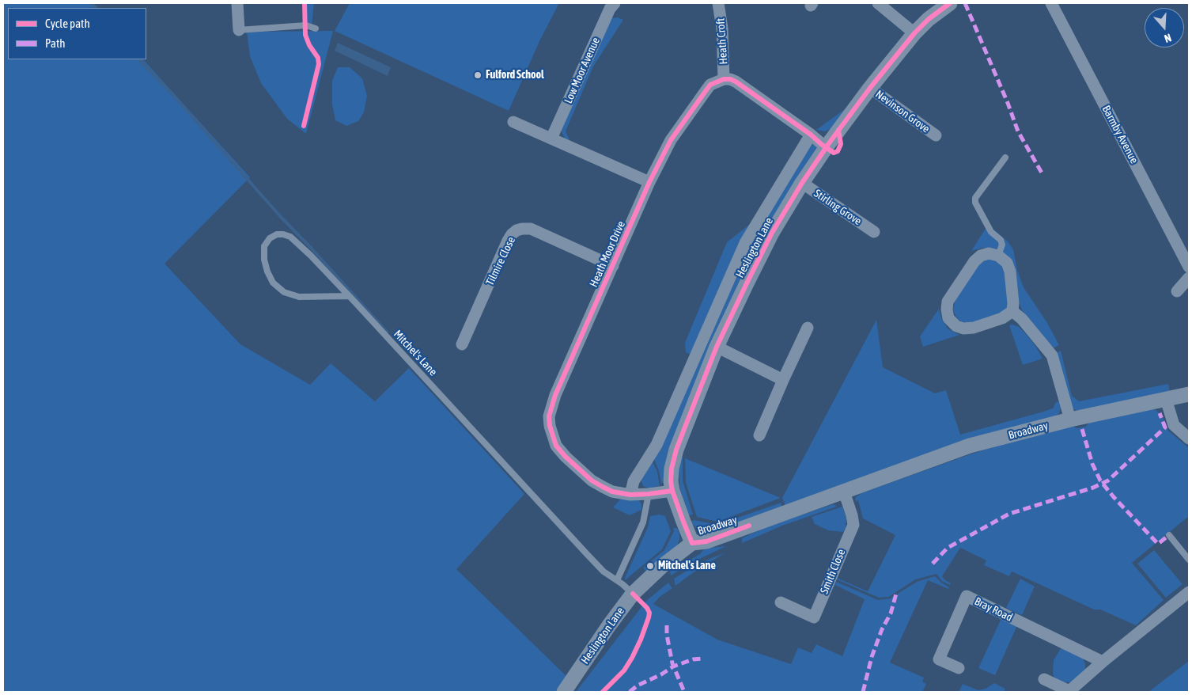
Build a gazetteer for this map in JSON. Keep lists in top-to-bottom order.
{
  "streets": {
    "street": [
      "Heath Croft",
      "Low Moor Avenue",
      "Nevinson Grove",
      "Barmby Avenue",
      "Stirling Grove",
      "Heslington Lane",
      "Heath Moor Drive",
      "Tilmire Close",
      "Broadway",
      "Smith Close",
      "Bray Road"
    ],
    "lane": ["Mitchel's Lane"]
  },
  "crossings": [
    ["Heath Croft", "Heath Moor Drive"],
    ["Nevinson Grove", "Heslington Lane"],
    ["Stirling Grove", "Heslington Lane"],
    ["Heslington Lane", "Heath Moor Drive"],
    ["Heslington Lane", "Mitchel's Lane"],
    ["Heslington Lane", "Broadway"],
    ["Heath Moor Drive", "Tilmire Close"],
    ["Broadway", "Smith Close"]
  ],
  "places": ["Fulford School", "Mitchel's Lane"],
  "legend": ["Cycle path", "Path"],
  "north": "bottom"
}
